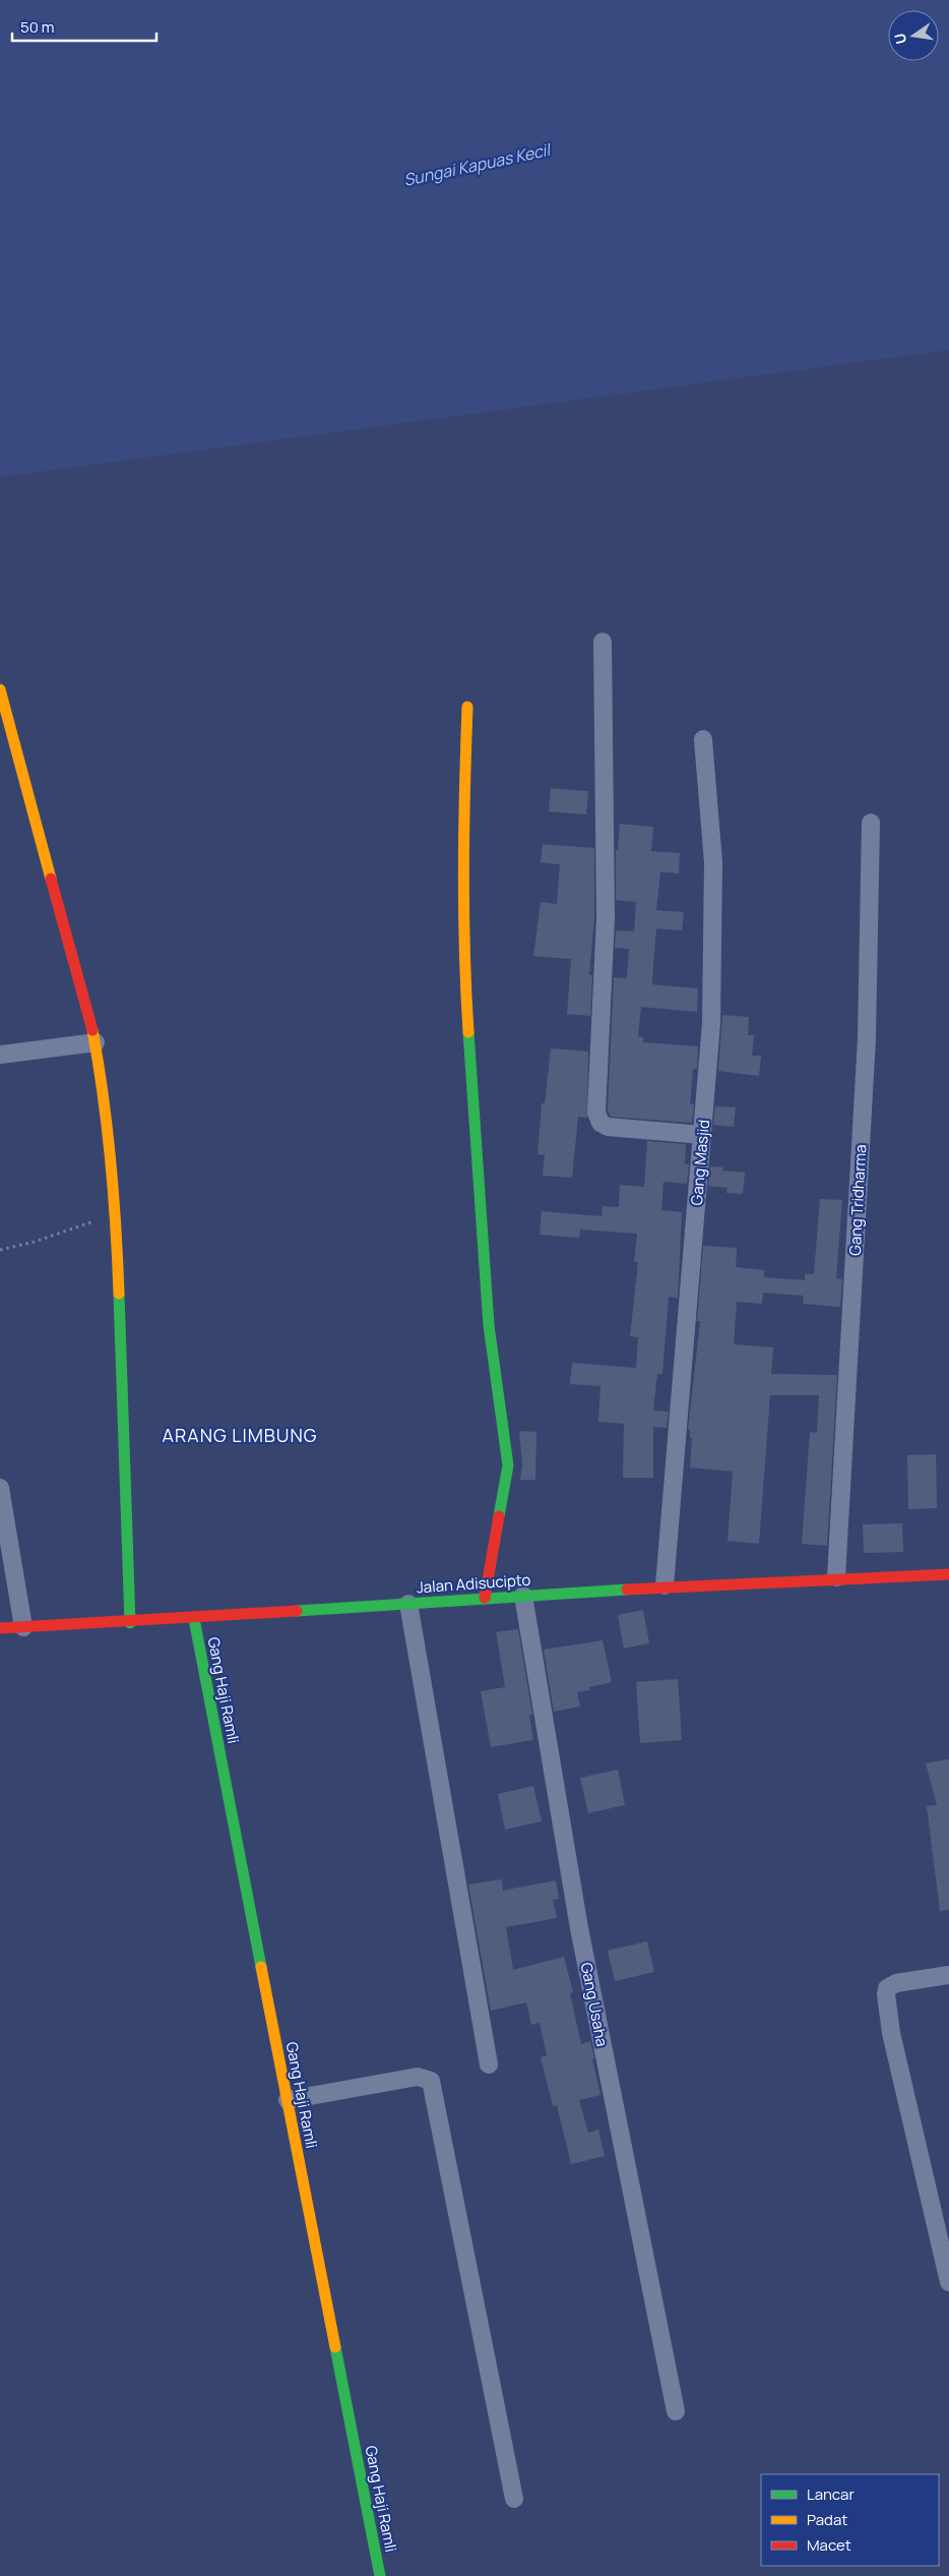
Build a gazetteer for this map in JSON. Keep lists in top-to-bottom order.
{
  "streets": {
    "street": [
      "Gang Masjid",
      "Gang Tridharma",
      "Jalan Adisucipto",
      "Gang Haji Ramli",
      "Gang Usaha"
    ]
  },
  "crossings": [
    ["Gang Masjid", "Jalan Adisucipto"],
    ["Gang Tridharma", "Jalan Adisucipto"],
    ["Jalan Adisucipto", "Gang Haji Ramli"],
    ["Jalan Adisucipto", "Gang Usaha"]
  ],
  "districts": ["ARANG LIMBUNG"],
  "water": ["Sungai Kapuas Kecil"],
  "legend": ["Lancar", "Padat", "Macet"],
  "scale_bar": "50 m",
  "north": "left"
}
